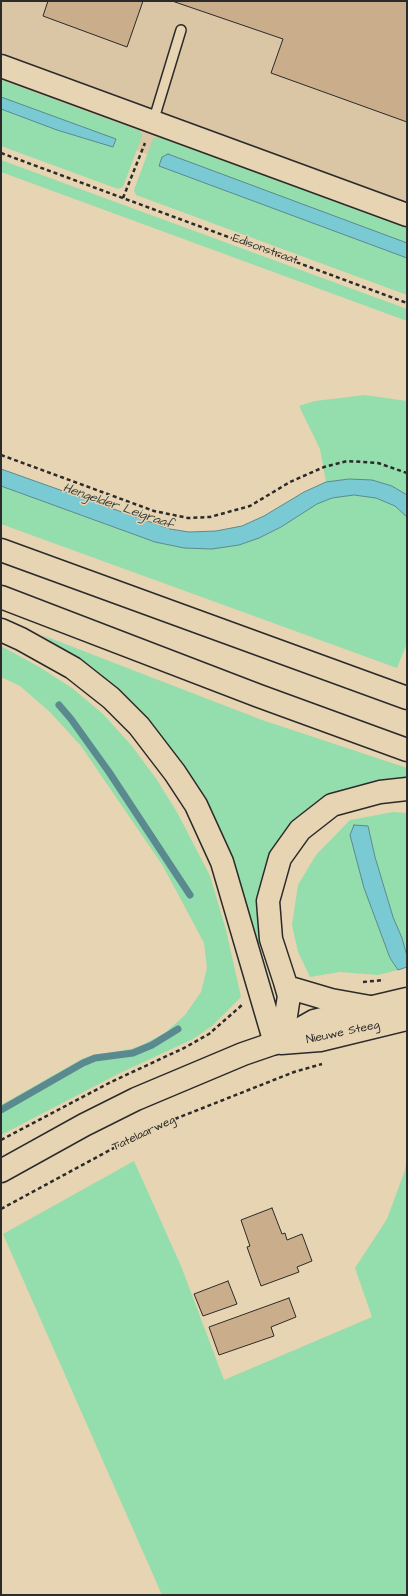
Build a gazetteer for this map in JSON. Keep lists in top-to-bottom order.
{
  "streets": {
    "main road": ["Nieuwe Steeg"],
    "path": ["Edisonstraat", "Tatelaarweg"]
  },
  "water": ["Hengelder Leigraaf"]
}
